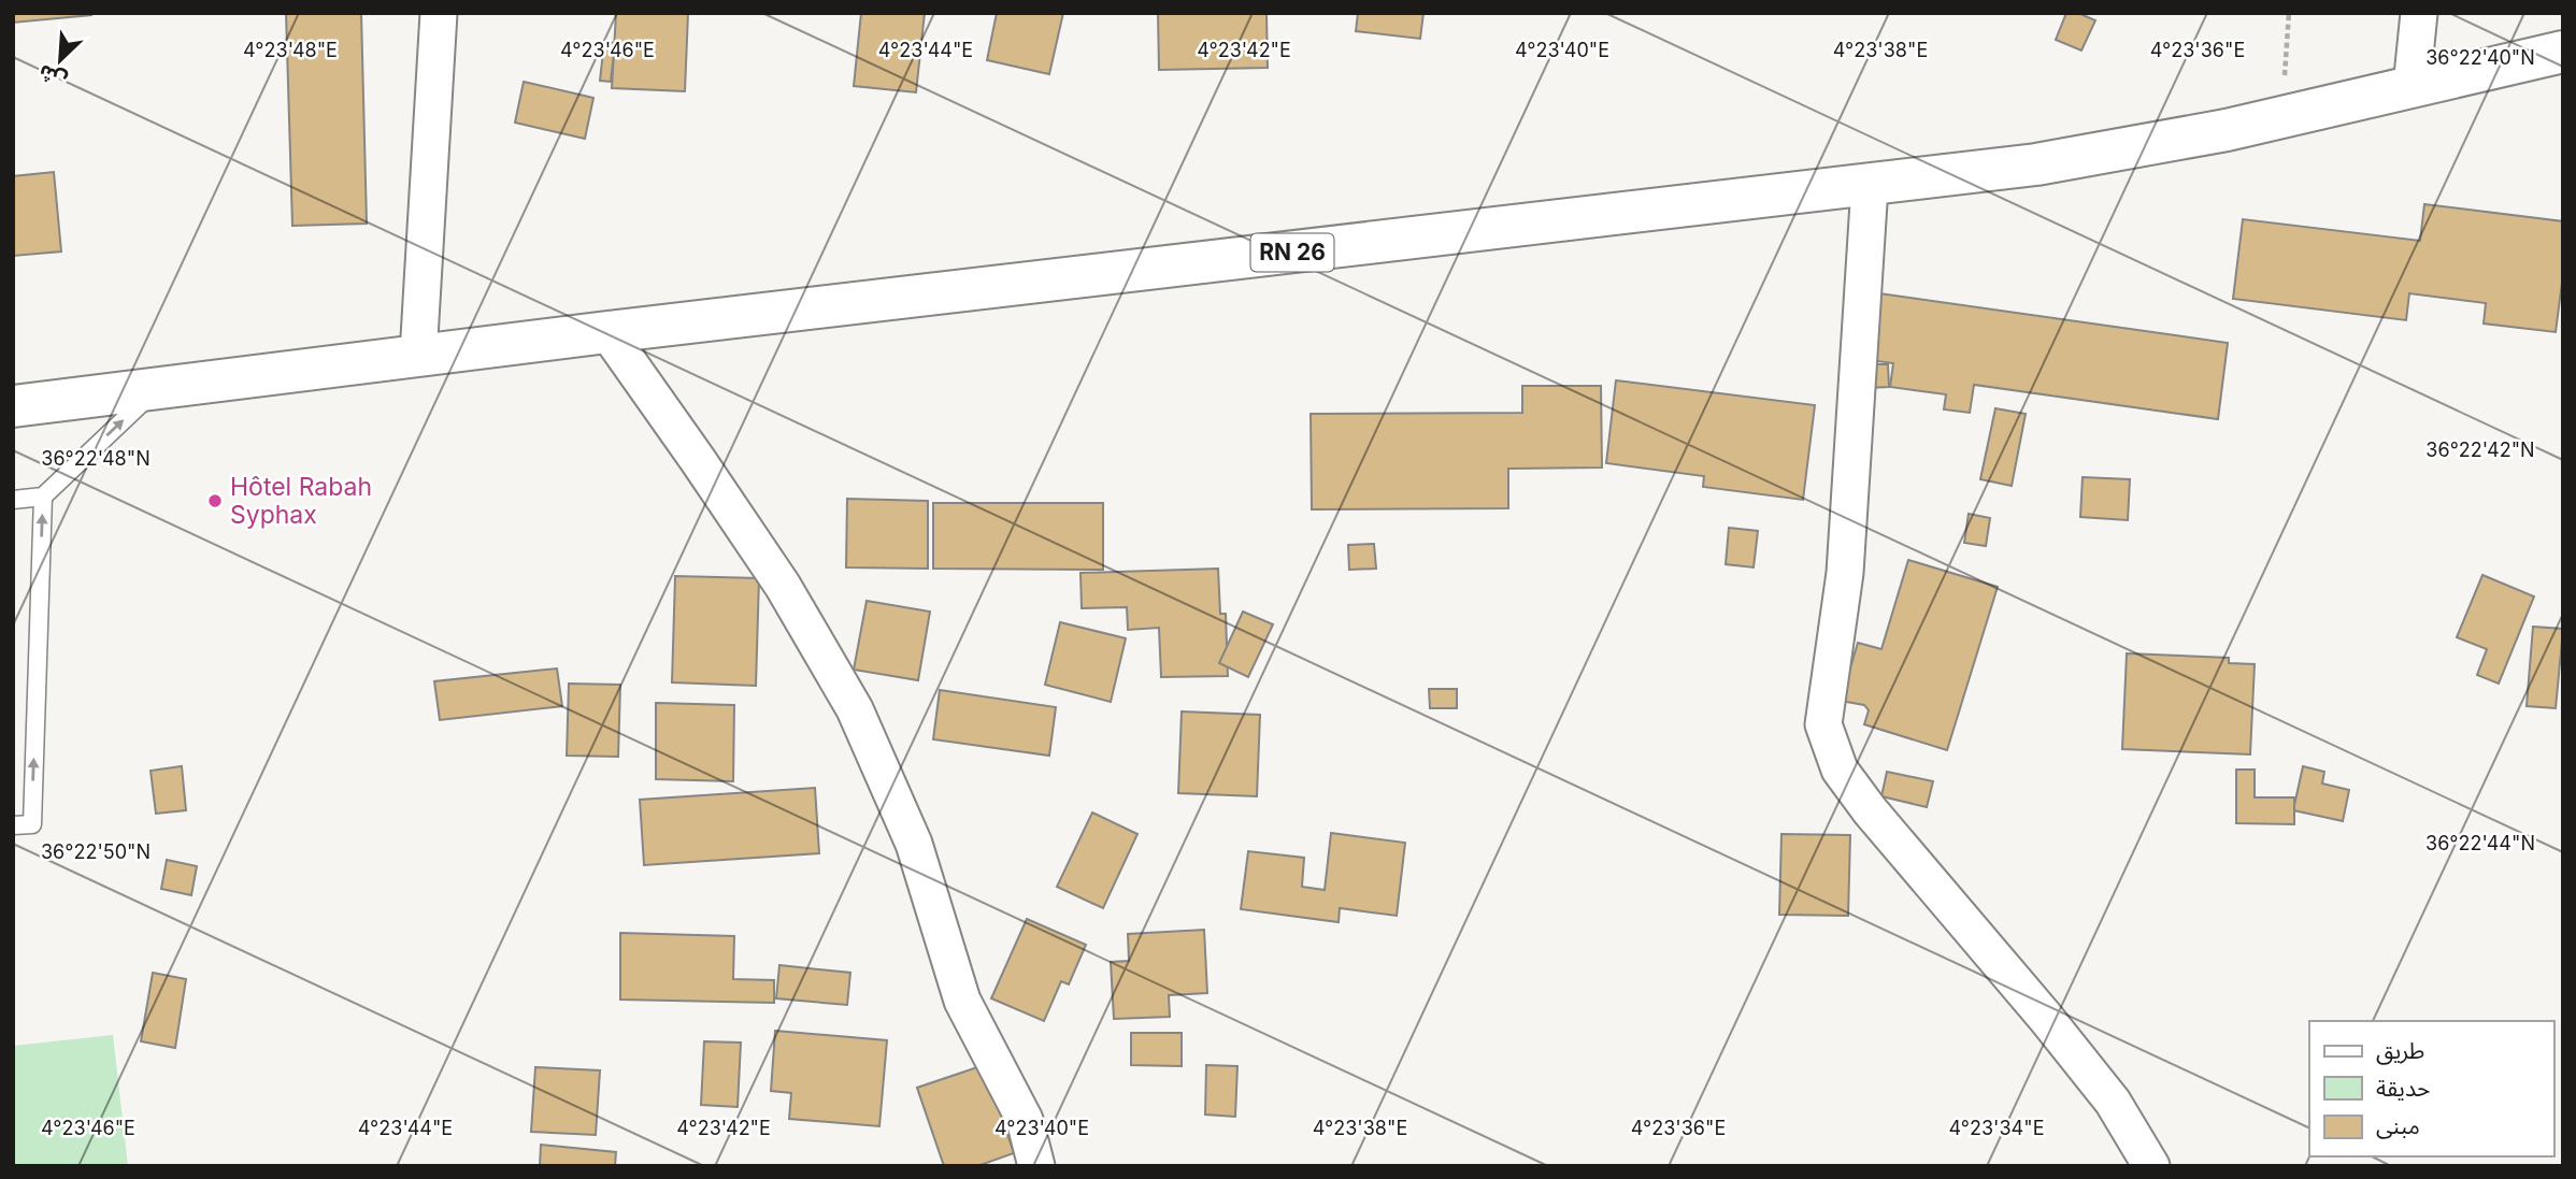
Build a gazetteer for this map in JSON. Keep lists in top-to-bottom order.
{
  "streets": {
    "main road": ["RN 26"]
  },
  "places": ["Hôtel Rabah Syphax"],
  "legend": ["طريق", "حديقة", "مبنى"],
  "north": "bottom left",
  "coordinates": [
    "4°23'48\"E",
    "4°23'46\"E",
    "4°23'44\"E",
    "4°23'42\"E",
    "4°23'40\"E",
    "4°23'38\"E",
    "4°23'36\"E",
    "36°22'40\"N",
    "36°22'42\"N",
    "36°22'48\"N",
    "36°22'44\"N",
    "36°22'50\"N",
    "4°23'34\"E"
  ]
}
